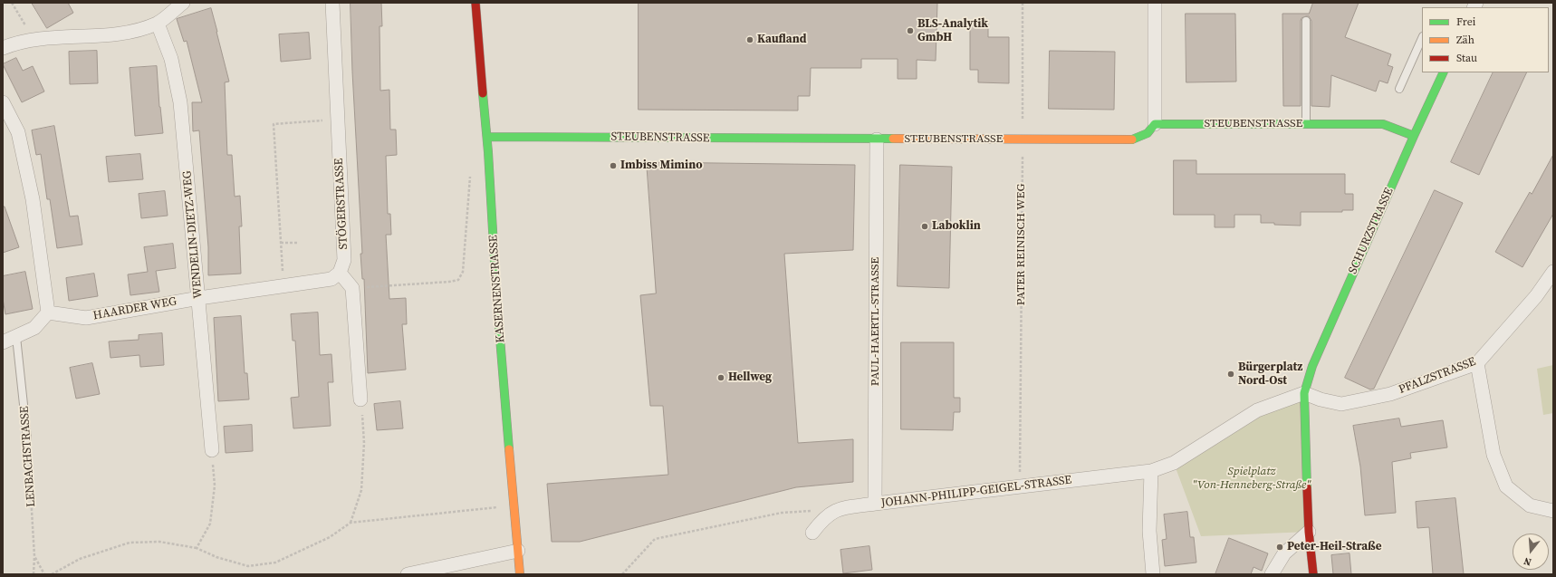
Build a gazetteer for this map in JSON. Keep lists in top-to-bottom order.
{
  "streets": {
    "street": [
      "STEUBENSTRASSE",
      "STÖGERSTRASSE",
      "SCHURZSTRASSE",
      "WENDELIN-DIETZ-WEG",
      "KASERNENSTRASSE",
      "HAARDER WEG",
      "PAUL-HAERTL-STRASSE",
      "PFALZSTRASSE",
      "JOHANN-PHILIPP-GEIGEL-STRASSE"
    ],
    "lane": ["LENBACHSTRASSE"],
    "path": ["PATER REINISCH WEG"]
  },
  "crossings": [
    ["STEUBENSTRASSE", "SCHURZSTRASSE"],
    ["STEUBENSTRASSE", "PATER REINISCH WEG"],
    ["STEUBENSTRASSE", "KASERNENSTRASSE"],
    ["STEUBENSTRASSE", "PAUL-HAERTL-STRASSE"],
    ["STÖGERSTRASSE", "HAARDER WEG"],
    ["SCHURZSTRASSE", "PFALZSTRASSE"],
    ["WENDELIN-DIETZ-WEG", "HAARDER WEG"],
    ["PATER REINISCH WEG", "JOHANN-PHILIPP-GEIGEL-STRASSE"],
    ["PAUL-HAERTL-STRASSE", "JOHANN-PHILIPP-GEIGEL-STRASSE"]
  ],
  "parks": ["Spielplatz \"Von-Henneberg-Straße\""],
  "places": [
    "BLS-Analytik GmbH",
    "Kaufland",
    "Imbiss Mimino",
    "Laboklin",
    "Bürgerplatz Nord-Ost",
    "Hellweg",
    "Peter-Heil-Straße"
  ],
  "legend": ["Frei", "Zäh", "Stau"],
  "north": "bottom"
}
